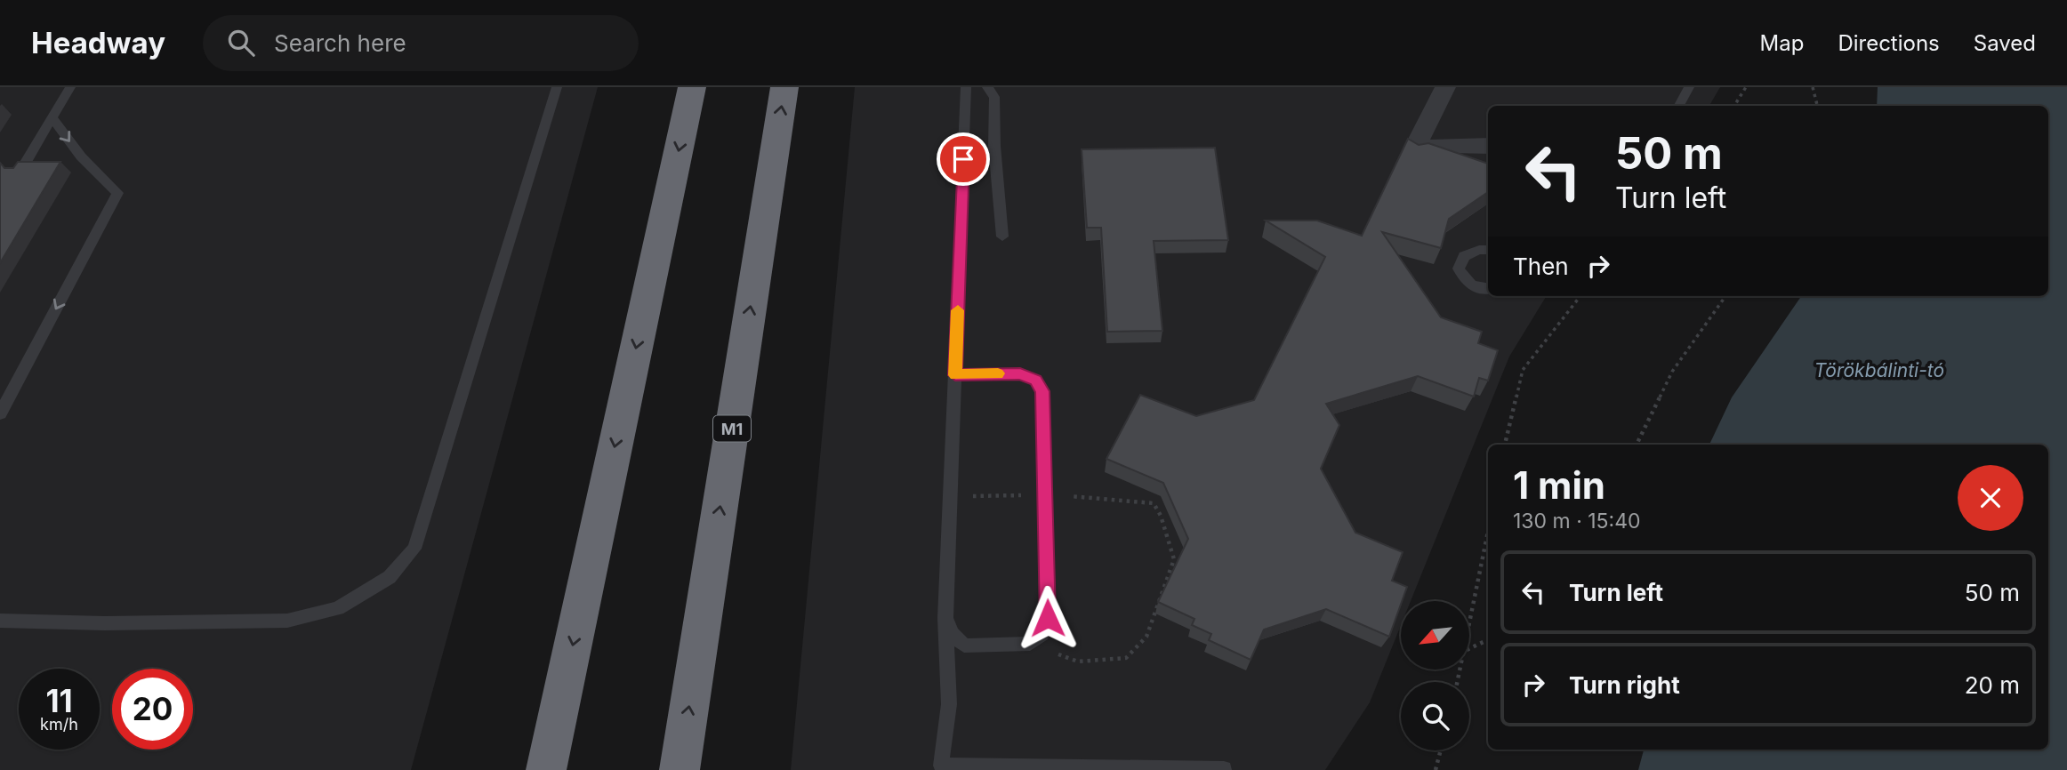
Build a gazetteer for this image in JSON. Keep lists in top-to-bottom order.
{
  "streets": {
    "highway": ["M1"]
  },
  "water": ["Törökbálinti-tó"],
  "north": "bottom left",
  "page": {
    "header": "Headway",
    "search": "Search here",
    "nav": ["Map", "Directions", "Saved"],
    "turn": ["50 m", "Turn left"],
    "then": "Then",
    "heading": ["1 min", "130 m · 15:40"],
    "list": [
      {
        "name": "Turn left",
        "value": "50 m"
      },
      {
        "name": "Turn right",
        "value": "20 m"
      }
    ],
    "speed": "11 km/h",
    "limit": "20"
  }
}
